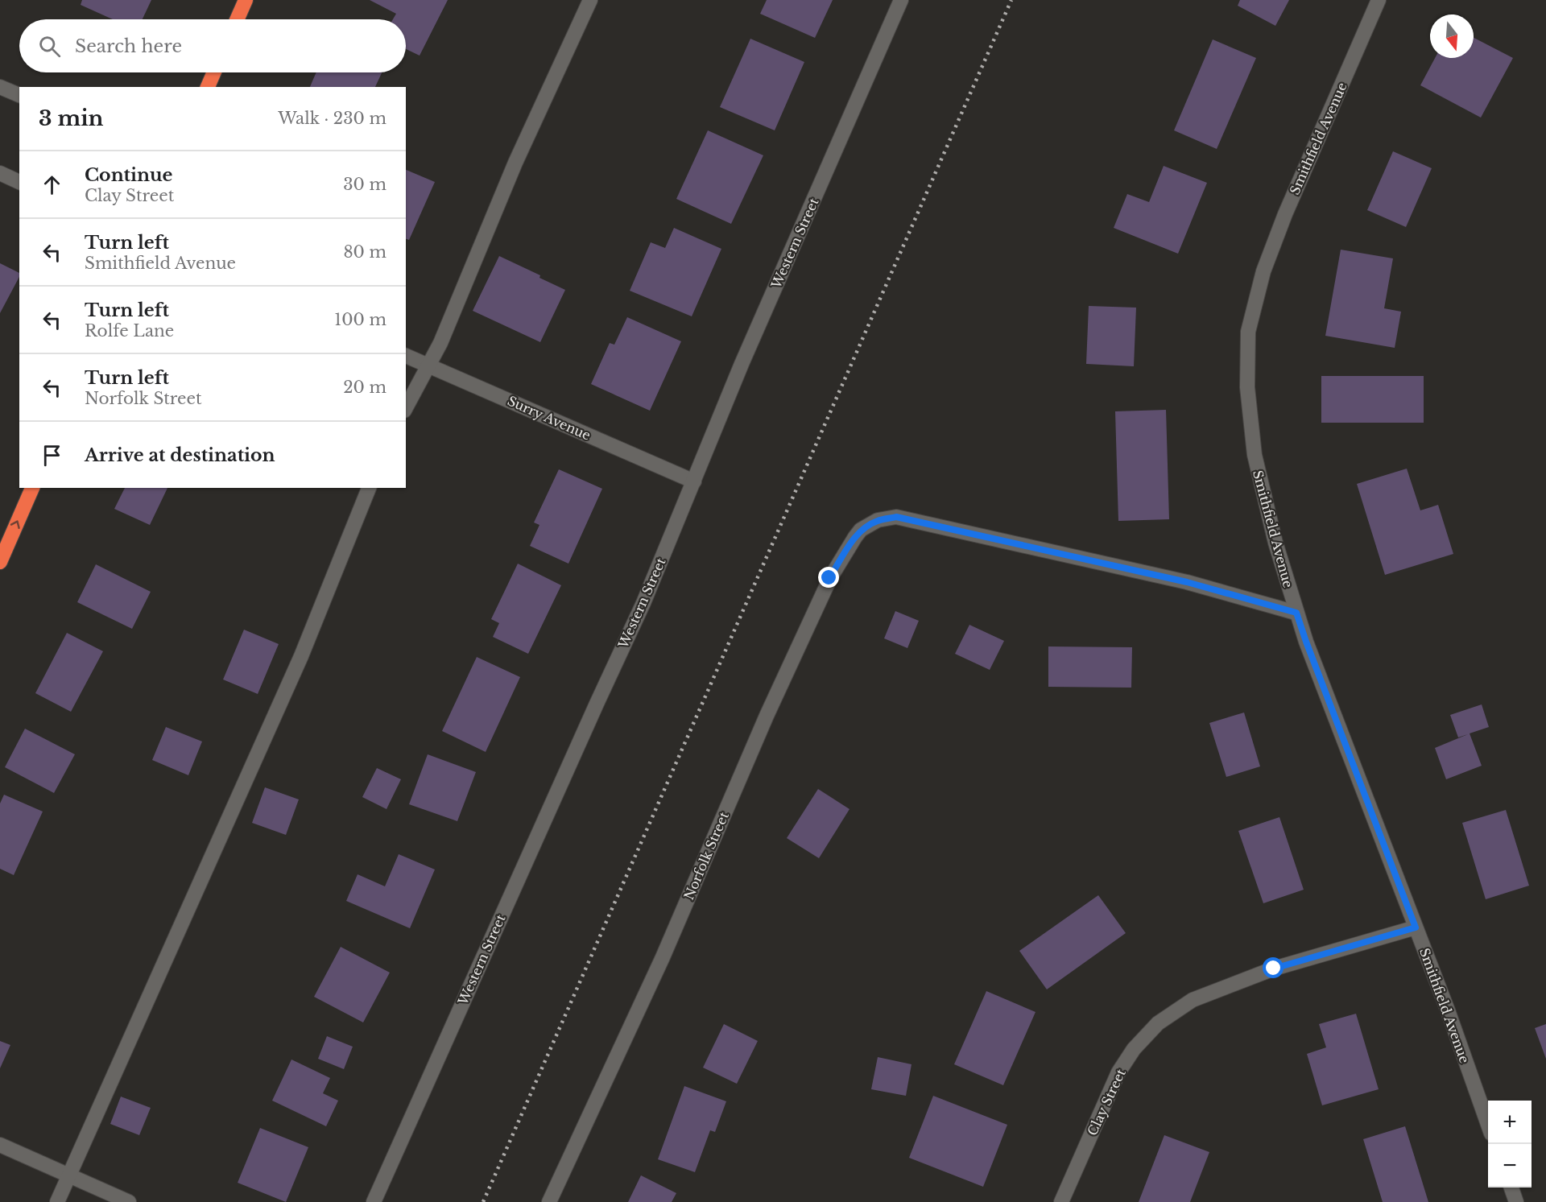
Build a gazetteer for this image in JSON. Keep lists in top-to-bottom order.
{
  "streets": {
    "street": [
      "Smithfield Avenue",
      "Western Street",
      "Surry Avenue",
      "Norfolk Street",
      "Clay Street"
    ]
  },
  "crossings": [
    ["Smithfield Avenue", "Norfolk Street"],
    ["Smithfield Avenue", "Clay Street"],
    ["Western Street", "Surry Avenue"]
  ],
  "north": "bottom",
  "page": {
    "search": "Search here",
    "heading": ["3 min", "Walk · 230 m"],
    "list": [
      ["Continue", "Clay Street", "30 m"],
      ["Turn left", "Smithfield Avenue", "80 m"],
      ["Turn left", "Rolfe Lane", "100 m"],
      ["Turn left", "Norfolk Street", "20 m"],
      "Arrive at destination"
    ],
    "map_buttons": ["+", "−"]
  }
}
